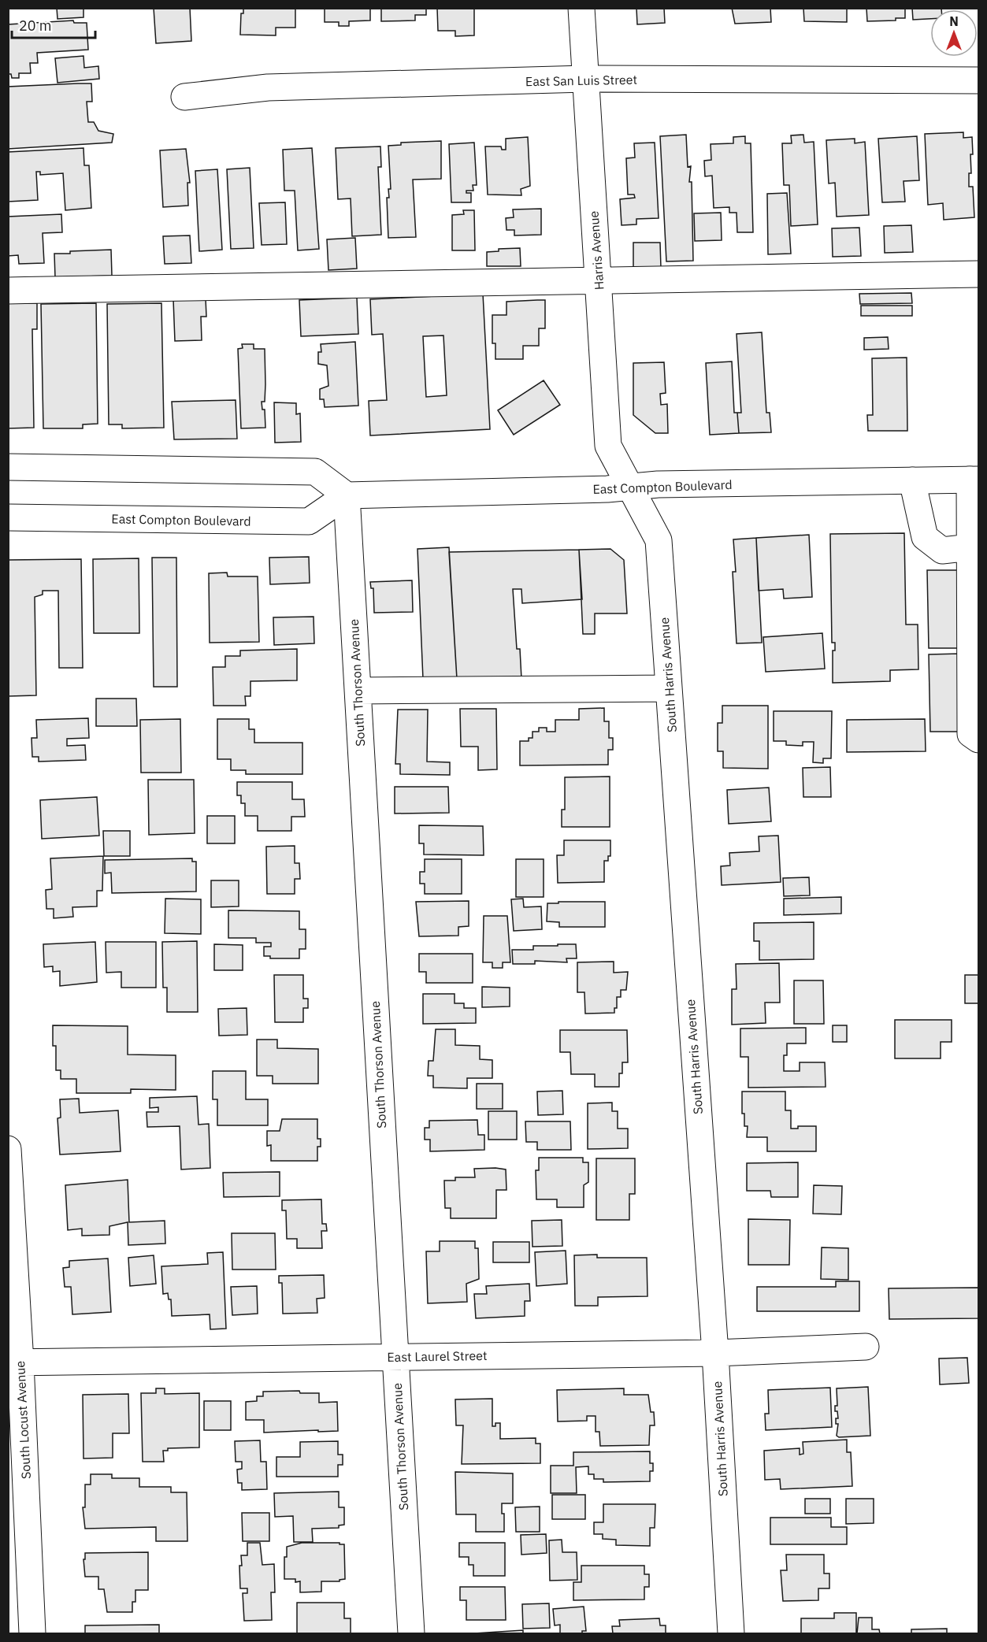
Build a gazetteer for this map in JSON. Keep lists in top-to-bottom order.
{
  "streets": {
    "street": [
      "East San Luis Street",
      "Harris Avenue",
      "East Compton Boulevard",
      "South Harris Avenue",
      "South Thorson Avenue",
      "East Laurel Street",
      "South Locust Avenue"
    ]
  },
  "crossings": [
    ["East San Luis Street", "Harris Avenue"],
    ["Harris Avenue", "East Compton Boulevard"],
    ["Harris Avenue", "South Harris Avenue"],
    ["East Compton Boulevard", "South Harris Avenue"],
    ["East Compton Boulevard", "South Thorson Avenue"],
    ["South Harris Avenue", "East Laurel Street"],
    ["South Thorson Avenue", "East Laurel Street"],
    ["East Laurel Street", "South Locust Avenue"]
  ],
  "scale_bar": "20 m",
  "north": "top"
}
